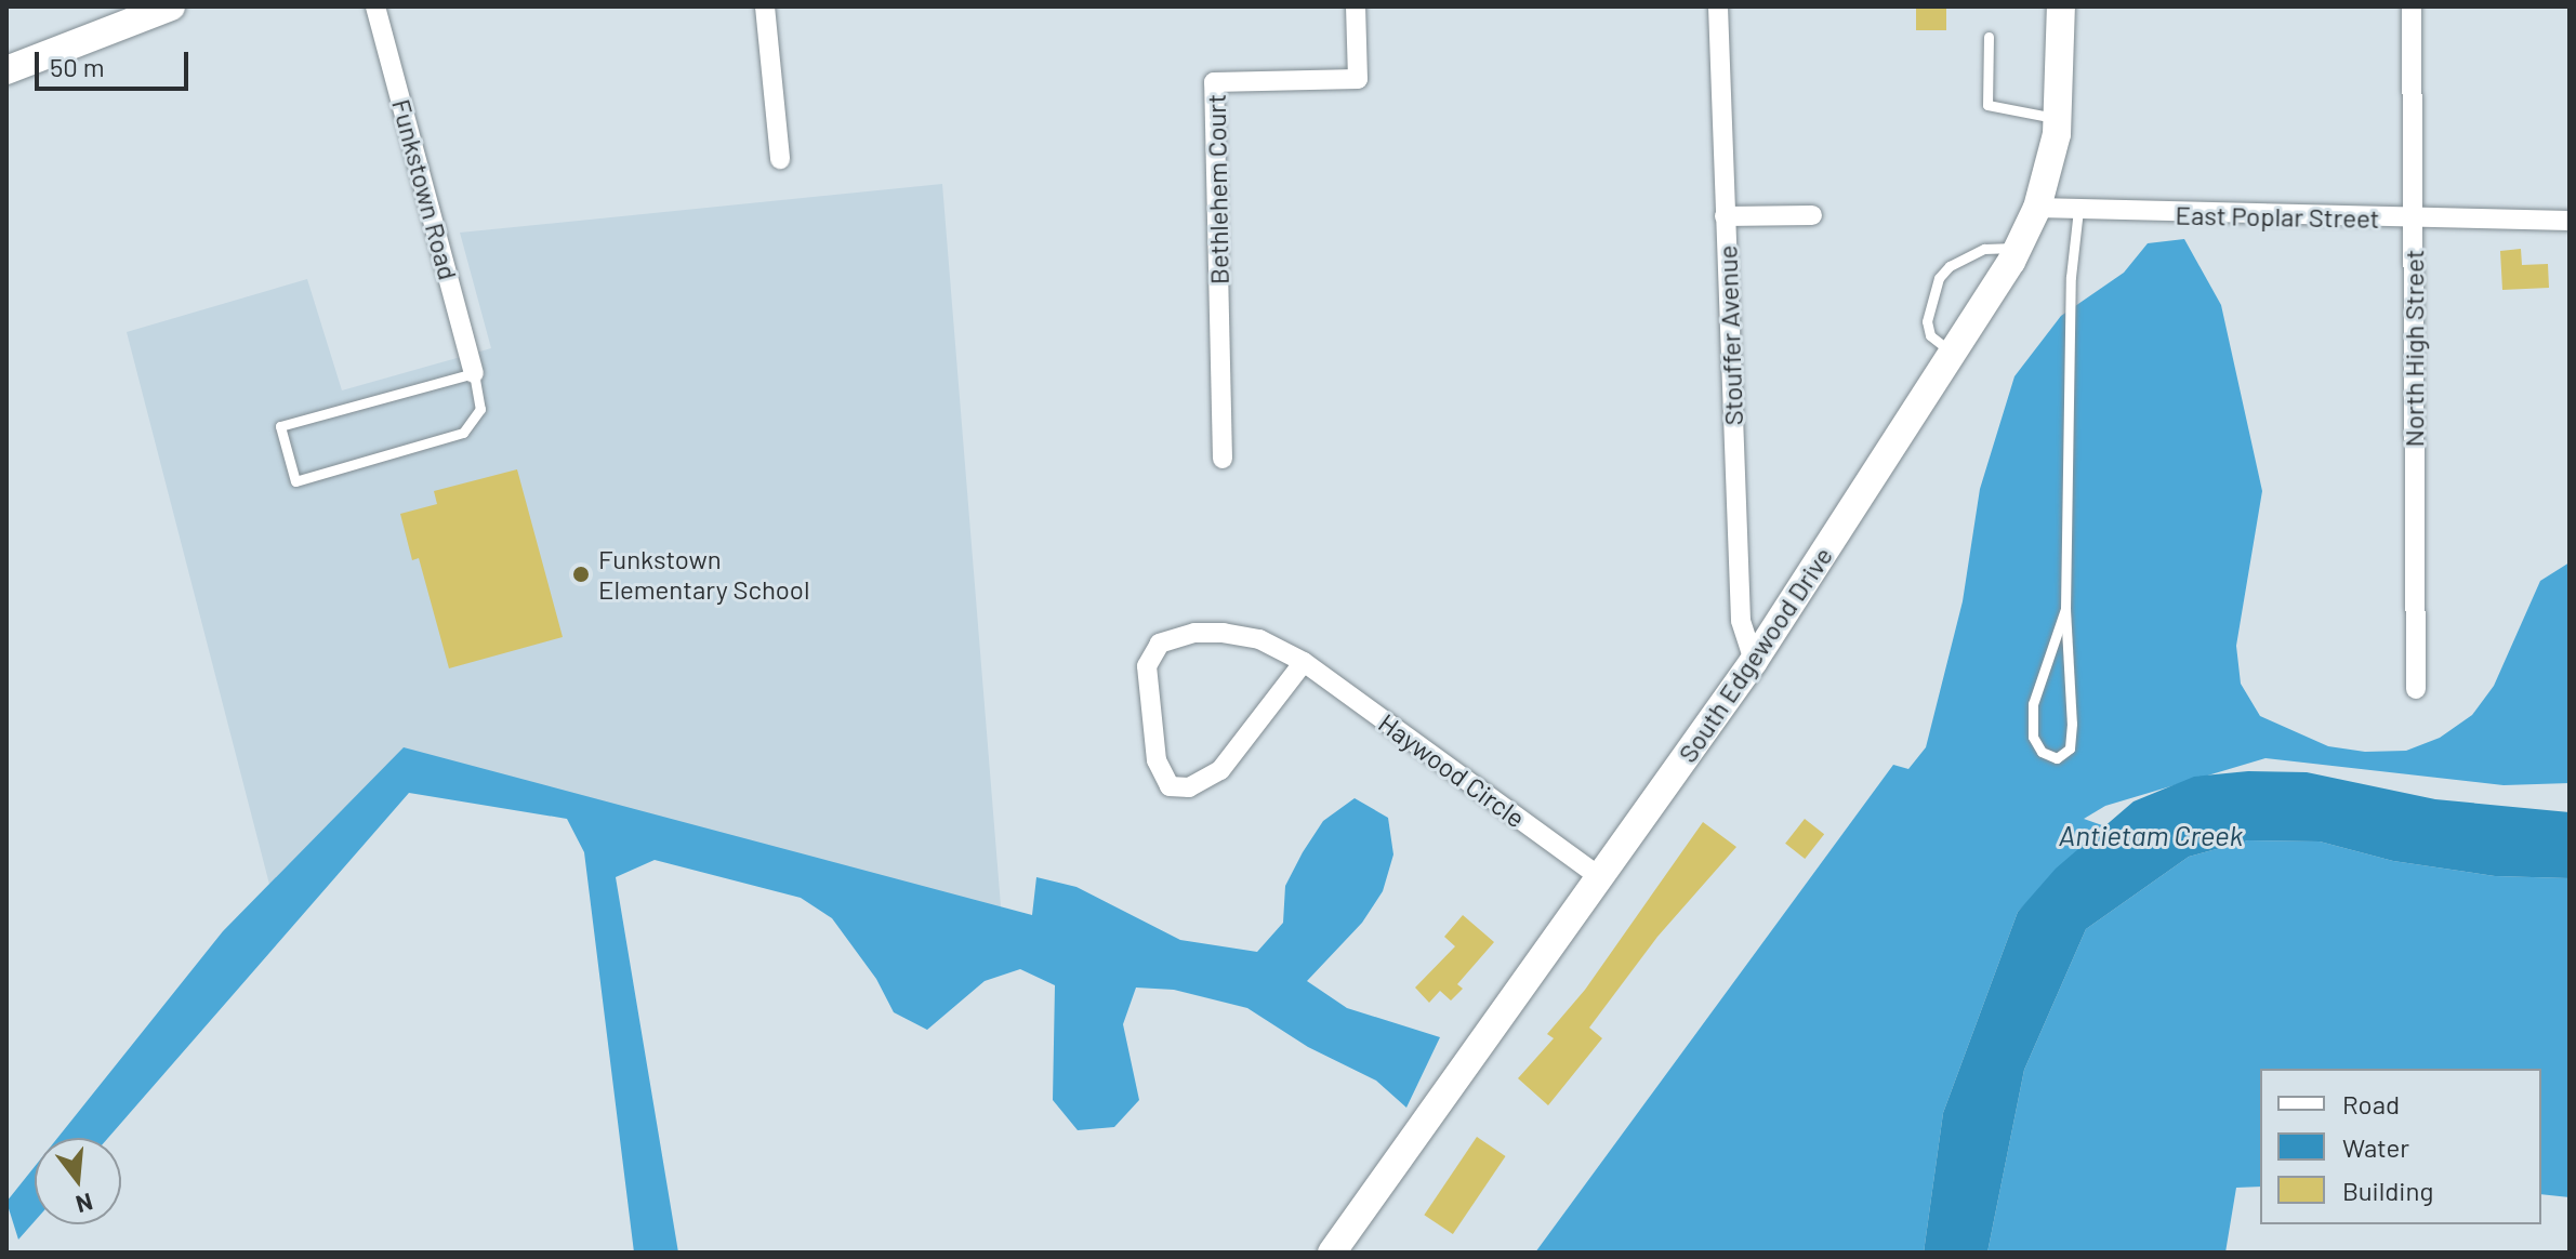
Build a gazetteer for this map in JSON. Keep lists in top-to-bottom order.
{
  "streets": {
    "main road": ["South Edgewood Drive"],
    "street": [
      "Funkstown Road",
      "Bethlehem Court",
      "East Poplar Street",
      "Stouffer Avenue",
      "North High Street",
      "Haywood Circle"
    ]
  },
  "crossings": [
    ["East Poplar Street", "North High Street"],
    ["East Poplar Street", "South Edgewood Drive"],
    ["Stouffer Avenue", "South Edgewood Drive"],
    ["South Edgewood Drive", "Haywood Circle"]
  ],
  "water": ["Antietam Creek"],
  "places": ["Funkstown Elementary School"],
  "legend": ["Road", "Water", "Building"],
  "scale_bar": "50 m",
  "north": "bottom"
}
